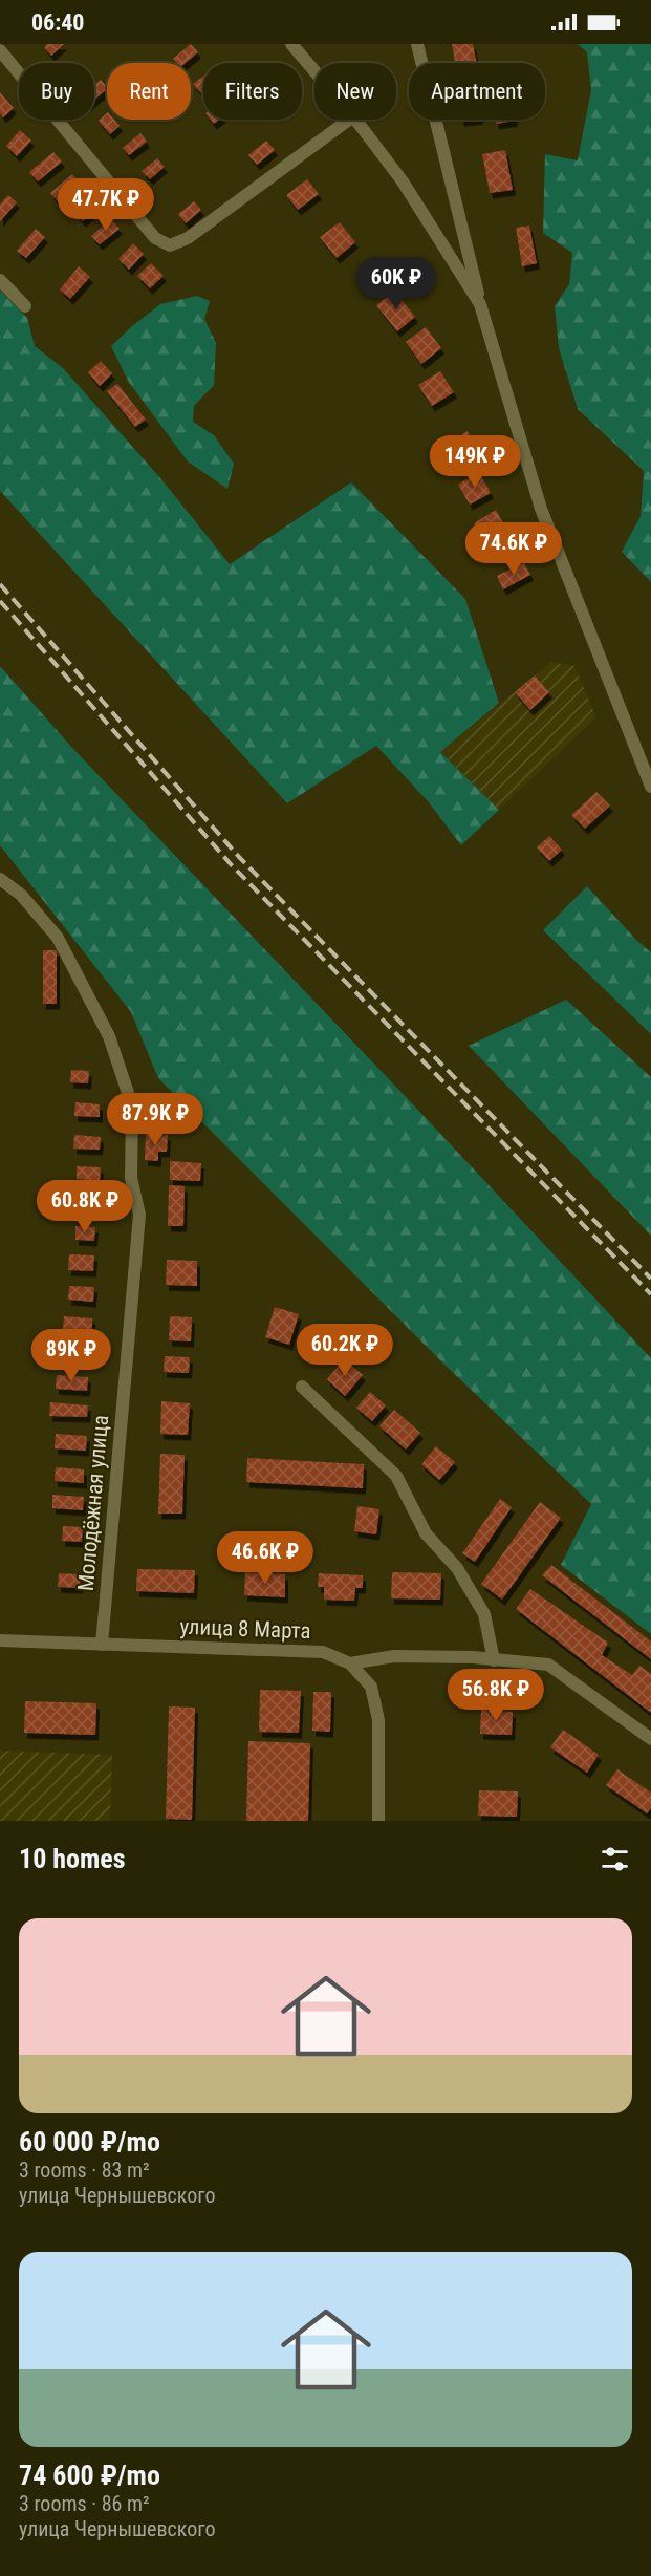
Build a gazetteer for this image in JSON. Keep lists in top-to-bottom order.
{
  "streets": {
    "street": ["Молодёжная улица", "улица 8 Марта"]
  },
  "crossings": [
    ["Молодёжная улица", "улица 8 Марта"]
  ],
  "page": {
    "status": "06:40",
    "chip": [
      "Buy",
      "Rent",
      "Filters",
      "New",
      "Apartment"
    ],
    "price": [
      "47.7K ₽",
      "60K ₽",
      "149K ₽",
      "74.6K ₽",
      "87.9K ₽",
      "60.8K ₽",
      "60.2K ₽",
      "89K ₽",
      "46.6K ₽",
      "56.8K ₽"
    ],
    "heading": "10 homes",
    "list": [
      {
        "name": "60 000 ₽/mo",
        "note": "3 rooms · 83 m² · улица Чернышевского"
      },
      {
        "name": "74 600 ₽/mo",
        "note": "3 rooms · 86 m² · улица Чернышевского"
      }
    ]
  }
}
